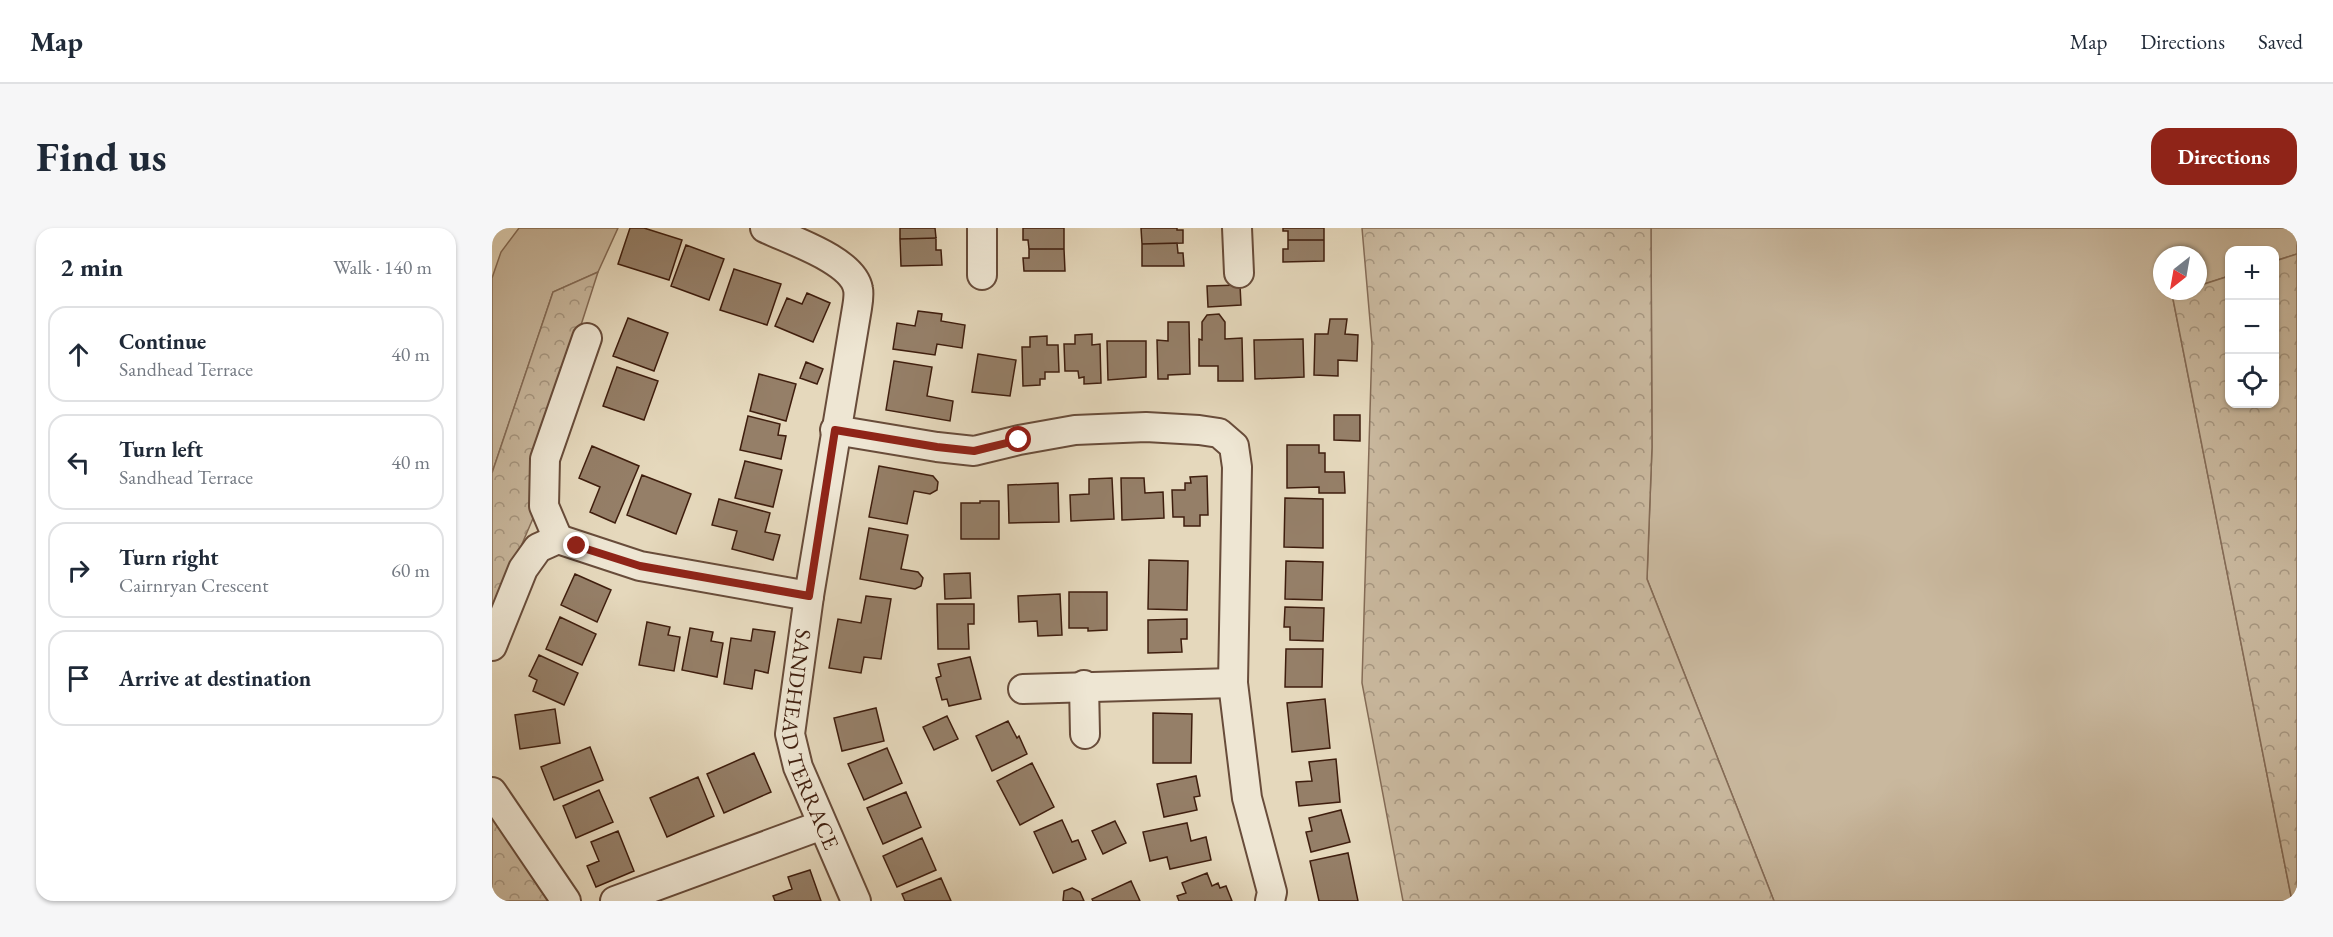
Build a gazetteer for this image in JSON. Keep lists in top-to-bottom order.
{
  "streets": {
    "street": ["SANDHEAD TERRACE"]
  },
  "north": "bottom left",
  "page": {
    "header": "Map",
    "nav": ["Map", "Directions", "Saved"],
    "buttons": "Directions",
    "title": "Find us",
    "heading": ["2 min", "Walk · 140 m"],
    "map_buttons": ["+", "−"],
    "list": [
      ["Continue", "Sandhead Terrace", "40 m"],
      ["Turn left", "Sandhead Terrace", "40 m"],
      ["Turn right", "Cairnryan Crescent", "60 m"],
      "Arrive at destination"
    ]
  }
}
